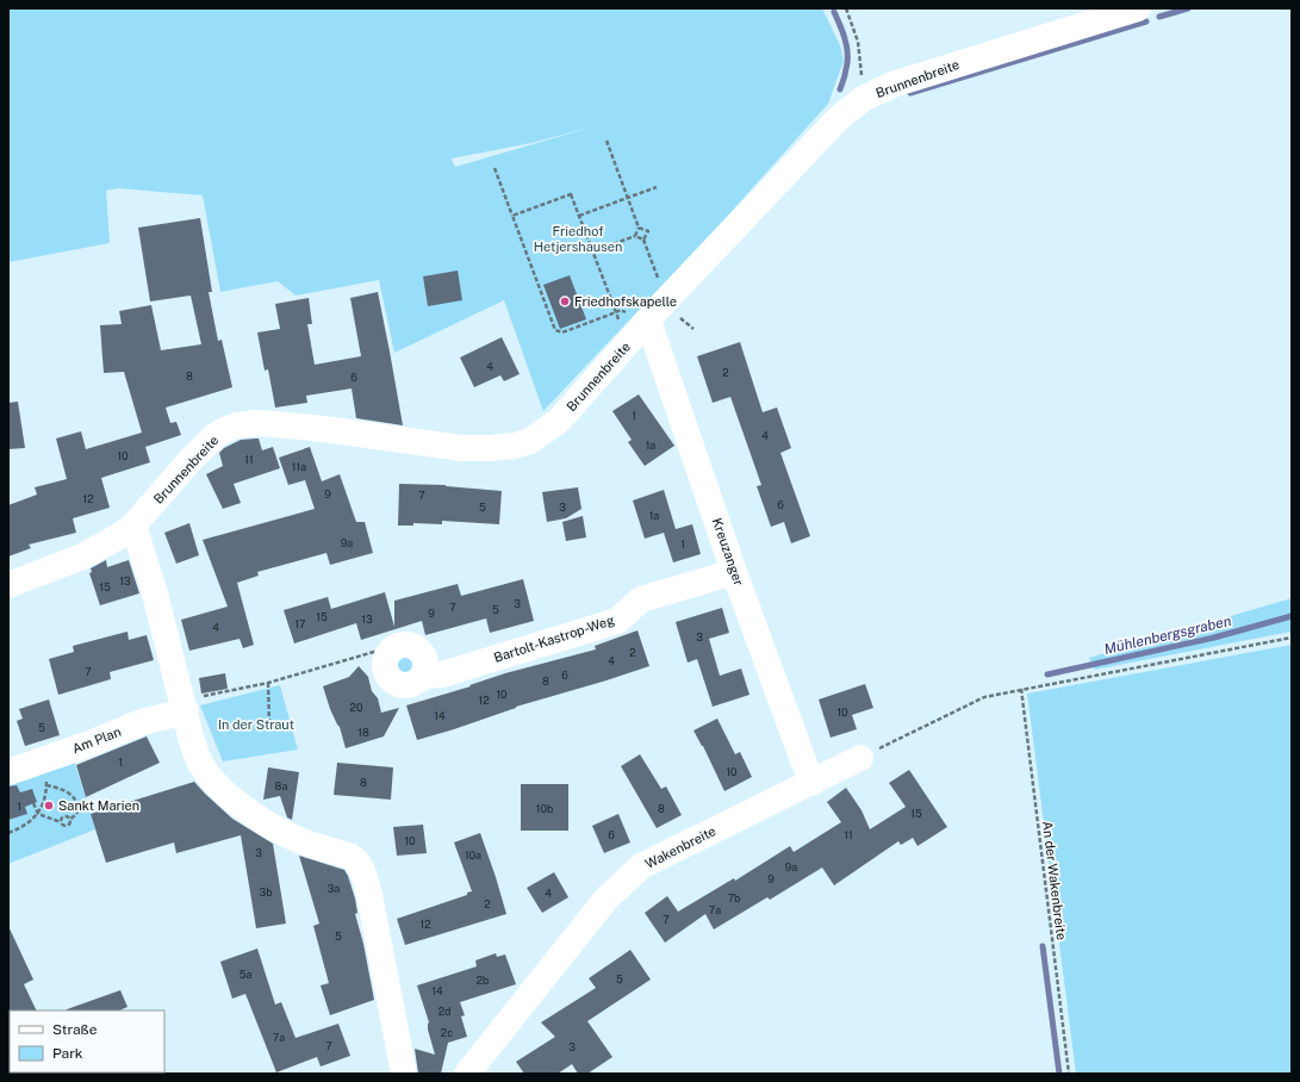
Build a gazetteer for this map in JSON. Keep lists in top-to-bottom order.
{
  "streets": {
    "street": [
      "Brunnenbreite",
      "Kreuzanger",
      "Bartolt-Kastrop-Weg",
      "Am Plan",
      "Wakenbreite"
    ],
    "path": ["An der Wakenbreite"]
  },
  "crossings": [
    ["Brunnenbreite", "Kreuzanger"],
    ["Kreuzanger", "Bartolt-Kastrop-Weg"],
    ["Kreuzanger", "Wakenbreite"]
  ],
  "water": ["Mühlenbergsgraben"],
  "parks": ["Friedhof Hetjershausen", "In der Straut"],
  "places": ["Friedhofskapelle", "Sankt Marien"],
  "house_numbers": [
    "4",
    "2",
    "8",
    "6",
    "1",
    "4",
    "1a",
    "10",
    "11",
    "11a",
    "9",
    "7",
    "12",
    "6",
    "5",
    "3",
    "1a",
    "9a",
    "1",
    "13",
    "15",
    "3",
    "7",
    "5",
    "9",
    "15",
    "13",
    "17",
    "4",
    "3",
    "2",
    "4",
    "7",
    "6",
    "8",
    "10",
    "12",
    "20",
    "10",
    "14",
    "5",
    "18",
    "1",
    "10",
    "8",
    "8a",
    "1",
    "10b",
    "8",
    "15",
    "6",
    "11",
    "10",
    "3",
    "10a",
    "9a",
    "9",
    "3a",
    "3b",
    "4",
    "7b",
    "2",
    "7a",
    "7",
    "12",
    "5",
    "5a",
    "5",
    "2b",
    "14",
    "2d",
    "2c",
    "7a",
    "7",
    "3"
  ],
  "legend": ["Straße", "Park"]
}
